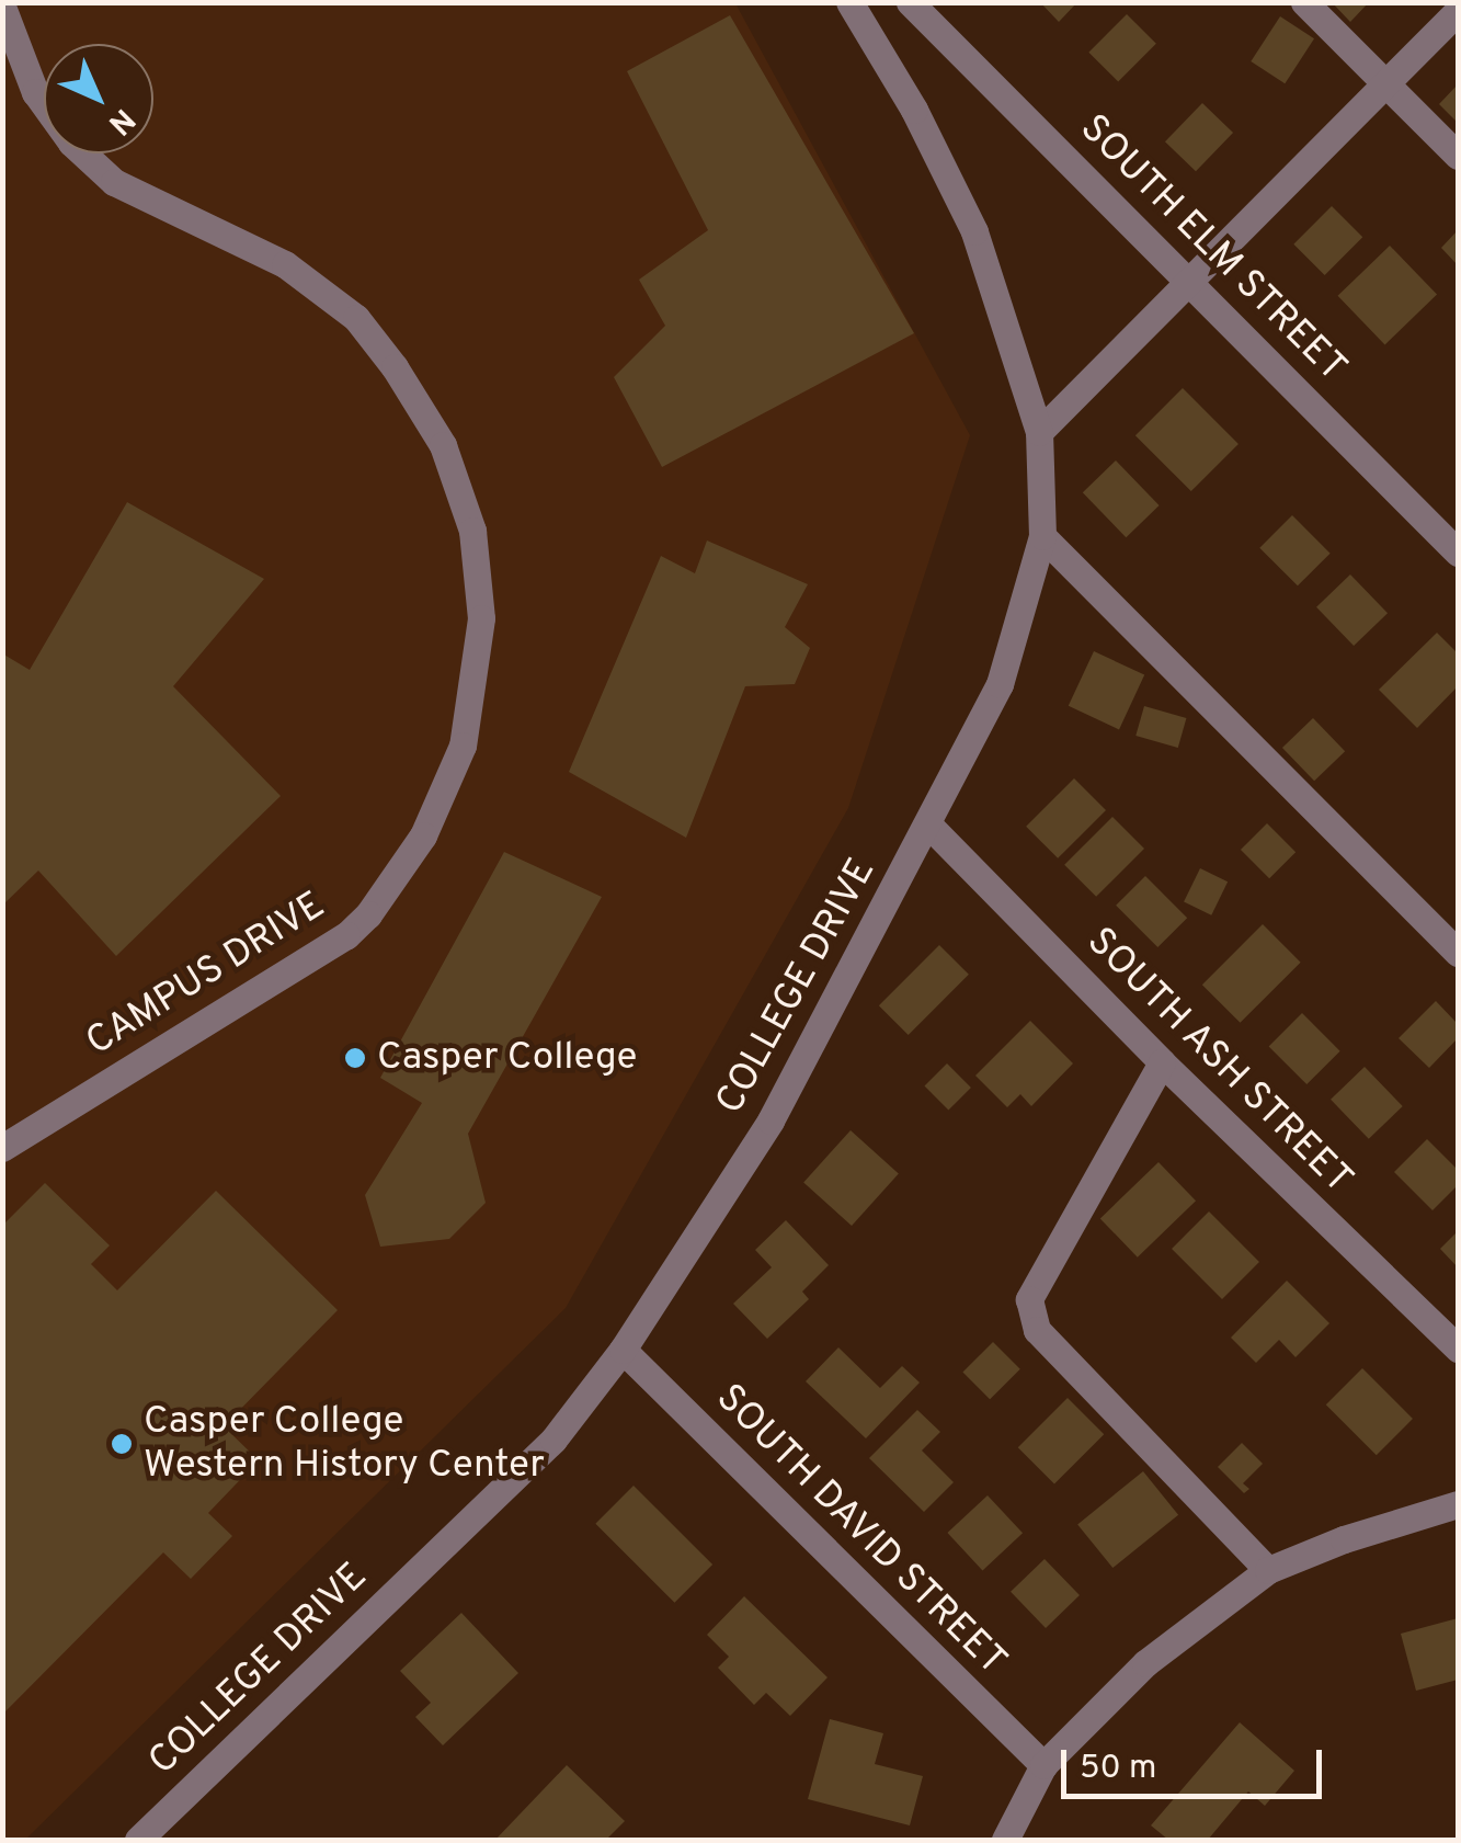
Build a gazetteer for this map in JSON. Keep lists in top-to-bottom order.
{
  "streets": {
    "street": [
      "SOUTH ELM STREET",
      "CAMPUS DRIVE",
      "COLLEGE DRIVE",
      "SOUTH ASH STREET",
      "SOUTH DAVID STREET"
    ]
  },
  "crossings": [
    ["COLLEGE DRIVE", "SOUTH ASH STREET"],
    ["COLLEGE DRIVE", "SOUTH DAVID STREET"]
  ],
  "places": ["Casper College", "Casper College Western History Center"],
  "scale_bar": "50 m",
  "north": "bottom right"
}
